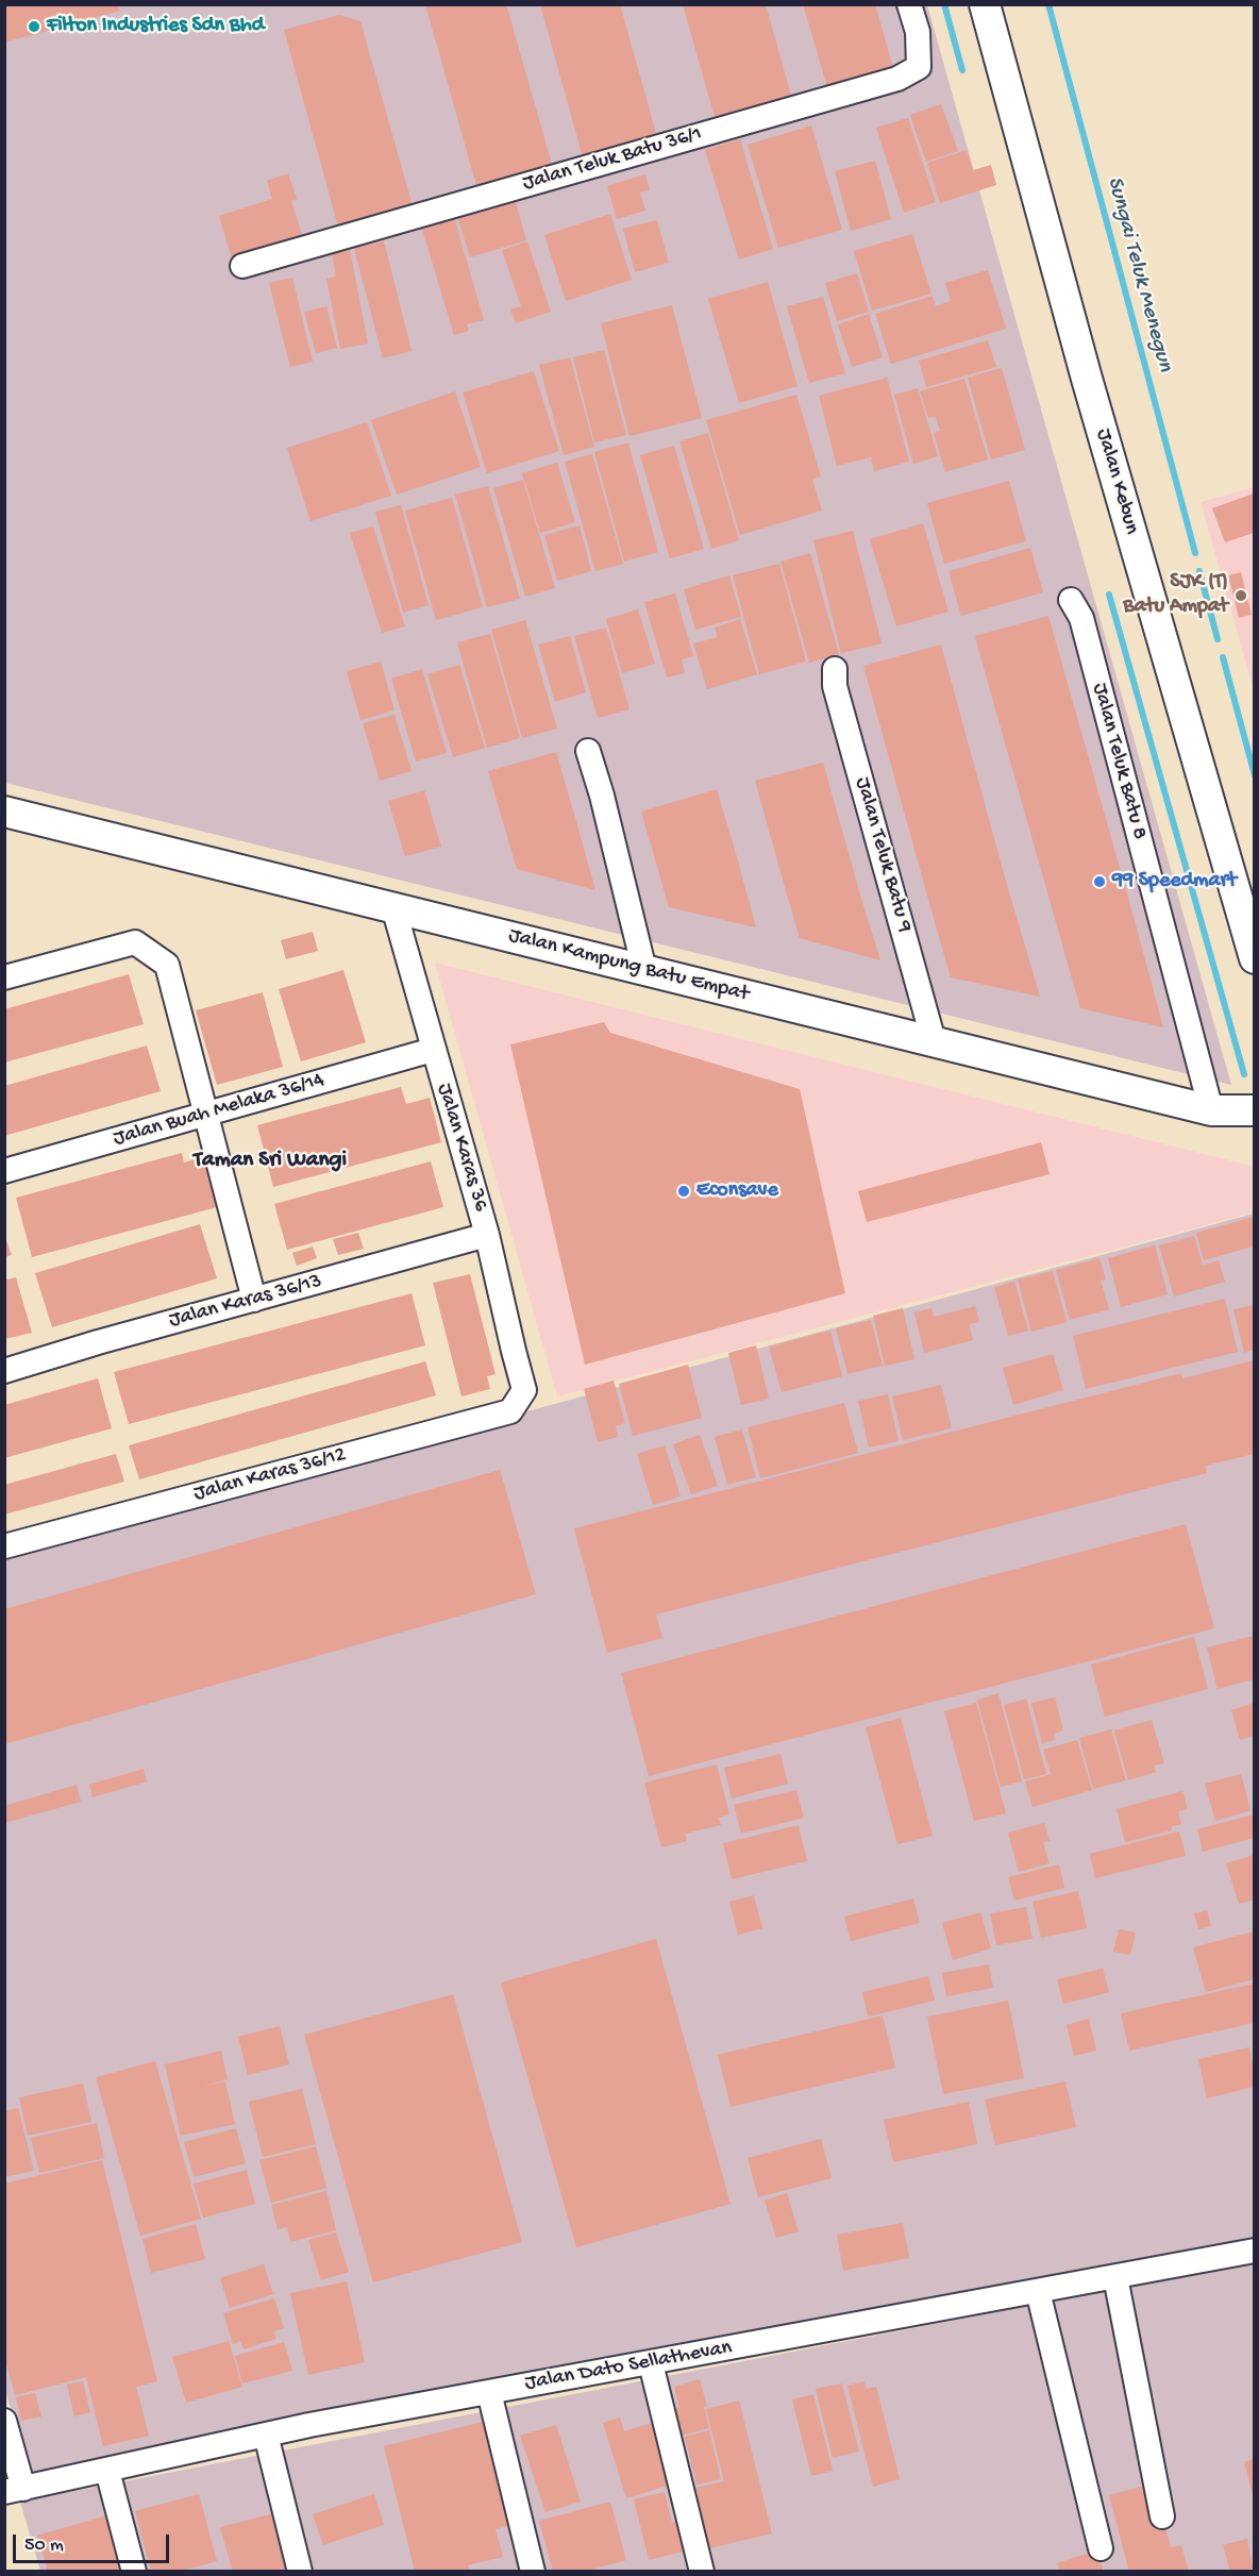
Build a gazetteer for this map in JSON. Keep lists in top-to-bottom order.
{
  "streets": {
    "main road": ["Jalan Kebun", "Jalan Kampung Batu Empat"],
    "street": [
      "Jalan Teluk Batu 36/1",
      "Jalan Teluk Batu 8",
      "Jalan Teluk Batu 9",
      "Jalan Buah Melaka 36/14",
      "Jalan Karas 36",
      "Jalan Karas 36/13",
      "Jalan Karas 36/12",
      "Jalan Dato Sellathevan"
    ]
  },
  "crossings": [
    ["Jalan Teluk Batu 8", "Jalan Kampung Batu Empat"],
    ["Jalan Teluk Batu 9", "Jalan Kampung Batu Empat"],
    ["Jalan Kampung Batu Empat", "Jalan Karas 36"],
    ["Jalan Buah Melaka 36/14", "Jalan Karas 36"],
    ["Jalan Karas 36", "Jalan Karas 36/13"],
    ["Jalan Karas 36", "Jalan Karas 36/12"]
  ],
  "districts": ["Taman Sri Wangi"],
  "water": ["Sungai Teluk Menegun"],
  "places": [
    "Filton Industries Sdn Bhd",
    "SJK (T) Batu Ampat",
    "99 Speedmart",
    "Econsave"
  ],
  "scale_bar": "50 m"
}
